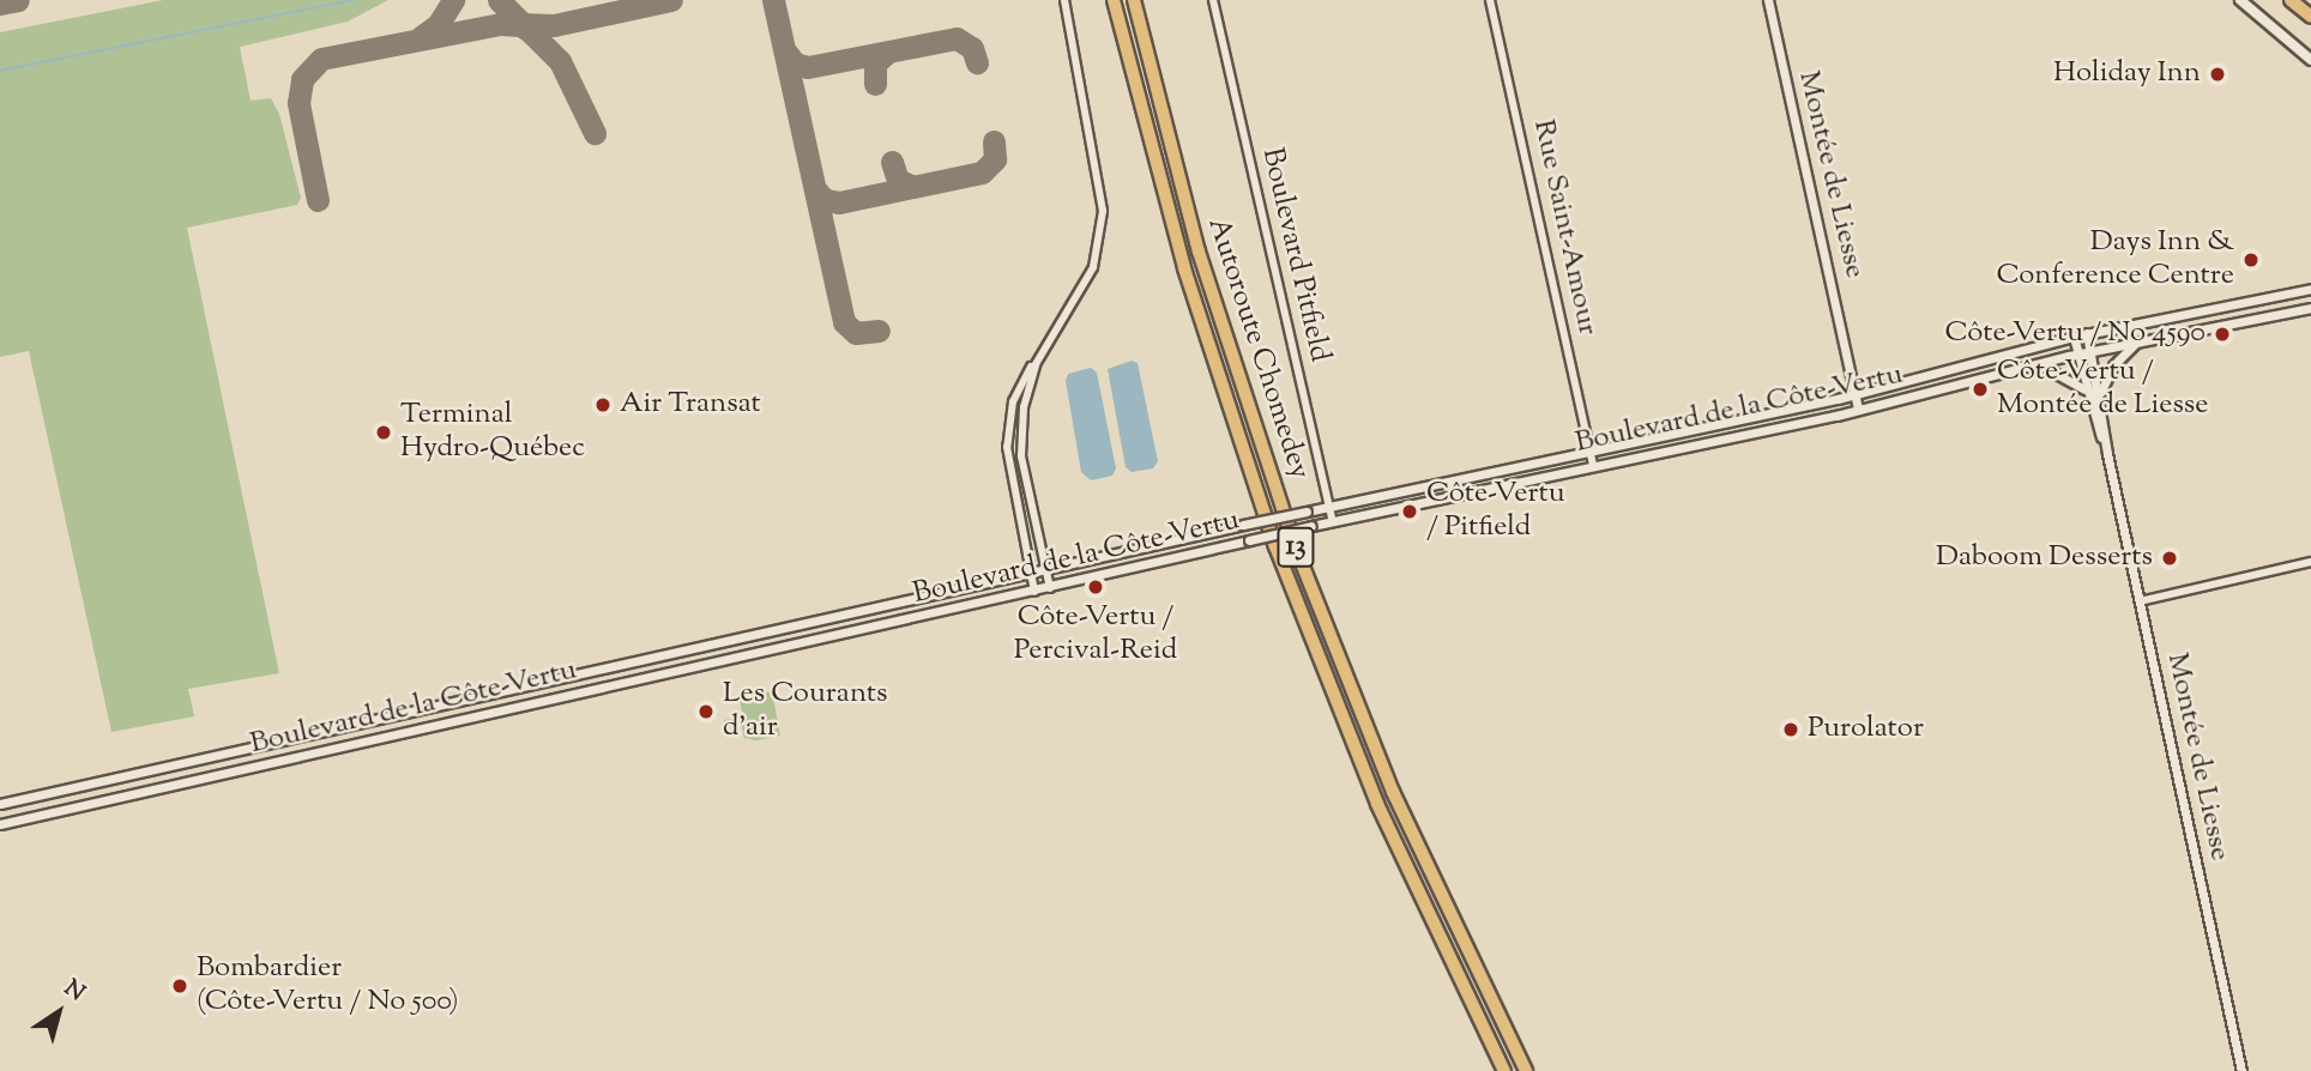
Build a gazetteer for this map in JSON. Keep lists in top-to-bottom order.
{
  "streets": {
    "highway": ["Autoroute Chomedey", "13"],
    "street": [
      "Montée de Liesse",
      "Rue Saint-Amour",
      "Boulevard Pitfield",
      "Boulevard de la Côte-Vertu"
    ]
  },
  "crossings": [
    ["Montée de Liesse", "Boulevard de la Côte-Vertu"],
    ["Rue Saint-Amour", "Boulevard de la Côte-Vertu"],
    ["Boulevard Pitfield", "Boulevard de la Côte-Vertu"]
  ],
  "places": [
    "Holiday Inn",
    "Days Inn & Conference Centre",
    "Côte-Vertu / No 4590",
    "Côte-Vertu / Montée de Liesse",
    "Air Transat",
    "Terminal Hydro-Québec",
    "Côte-Vertu / Pitfield",
    "Daboom Desserts",
    "Côte-Vertu / Percival-Reid",
    "Les Courants d'air",
    "Purolator",
    "Bombardier (Côte-Vertu / No 500)"
  ],
  "north": "top right"
}
